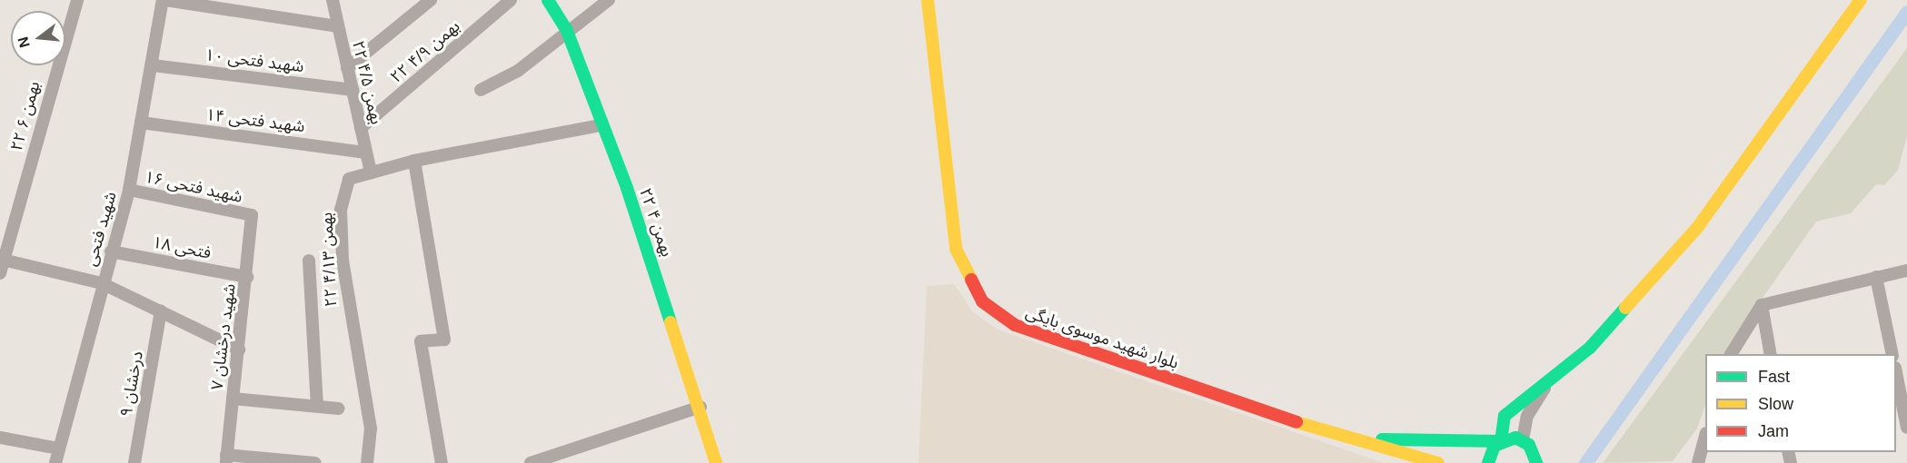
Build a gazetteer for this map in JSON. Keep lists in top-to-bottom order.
{
  "streets": {
    "street": [
      "۲۲ بهمن ۴/۹",
      "شهید فتحی ۱۰",
      "۲۲ بهمن ۴/۵",
      "۲۲ بهمن ۶",
      "شهید فتحی ۱۴",
      "شهید فتحی ۱۶",
      "۲۲ بهمن ۴",
      "شهید فتحی",
      "فتحی ۱۸",
      "۲۲ بهمن ۴/۱۳",
      "شهید درخشان ۷",
      "بلوار شهید موسوی بایگی",
      "درخشان ۹"
    ]
  },
  "crossings": [
    ["۲۲ بهمن ۴/۹", "۲۲ بهمن ۴/۵"],
    ["شهید فتحی ۱۰", "۲۲ بهمن ۴/۵"],
    ["شهید فتحی ۱۰", "شهید فتحی"],
    ["۲۲ بهمن ۴/۵", "شهید فتحی ۱۴"],
    ["۲۲ بهمن ۴/۵", "۲۲ بهمن ۴/۱۳"],
    ["شهید فتحی ۱۴", "شهید فتحی"],
    ["شهید فتحی ۱۶", "شهید فتحی"],
    ["شهید فتحی ۱۶", "شهید درخشان ۷"],
    ["۲۲ بهمن ۴", "۲۲ بهمن ۴/۱۳"],
    ["شهید فتحی", "فتحی ۱۸"],
    ["فتحی ۱۸", "شهید درخشان ۷"]
  ],
  "legend": ["Fast", "Slow", "Jam"],
  "north": "left"
}
